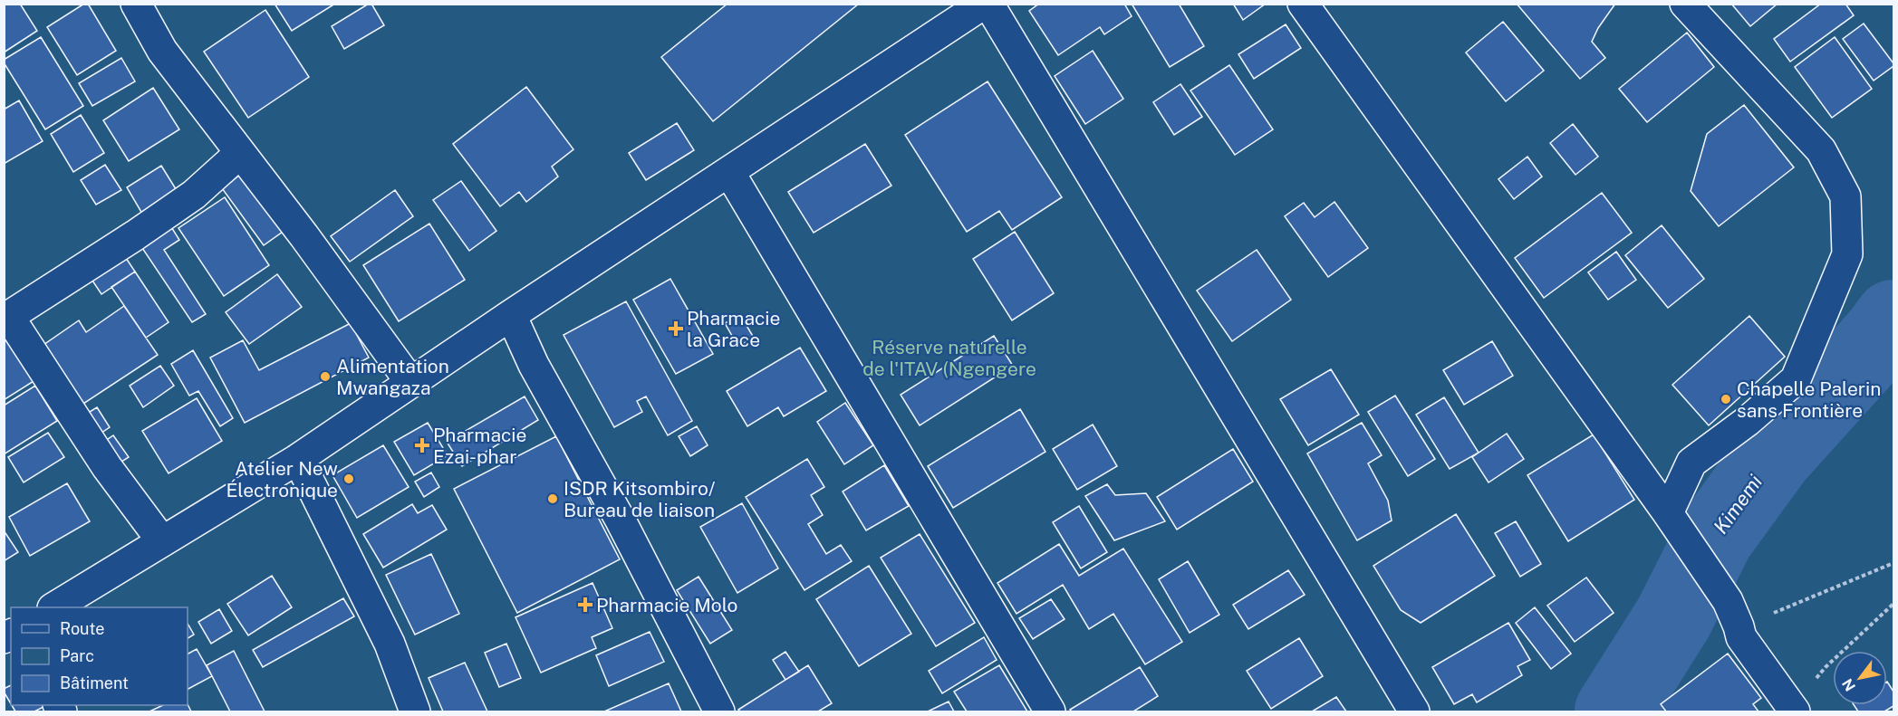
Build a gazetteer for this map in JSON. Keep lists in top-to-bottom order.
{
  "water": ["Kimemi"],
  "parks": ["Réserve naturelle de l'ITAV (Ngengere"],
  "places": {
    "health": ["Pharmacie la Grace", "Pharmacie Ezai-phar", "Pharmacie Molo"],
    "other": [
      "Alimentation Mwangaza",
      "Chapelle Palerin sans Frontière",
      "Atelier New Électronique",
      "ISDR Kitsombiro/ Bureau de liaison"
    ]
  },
  "legend": ["Route", "Parc", "Bâtiment"],
  "north": "bottom left"
}
